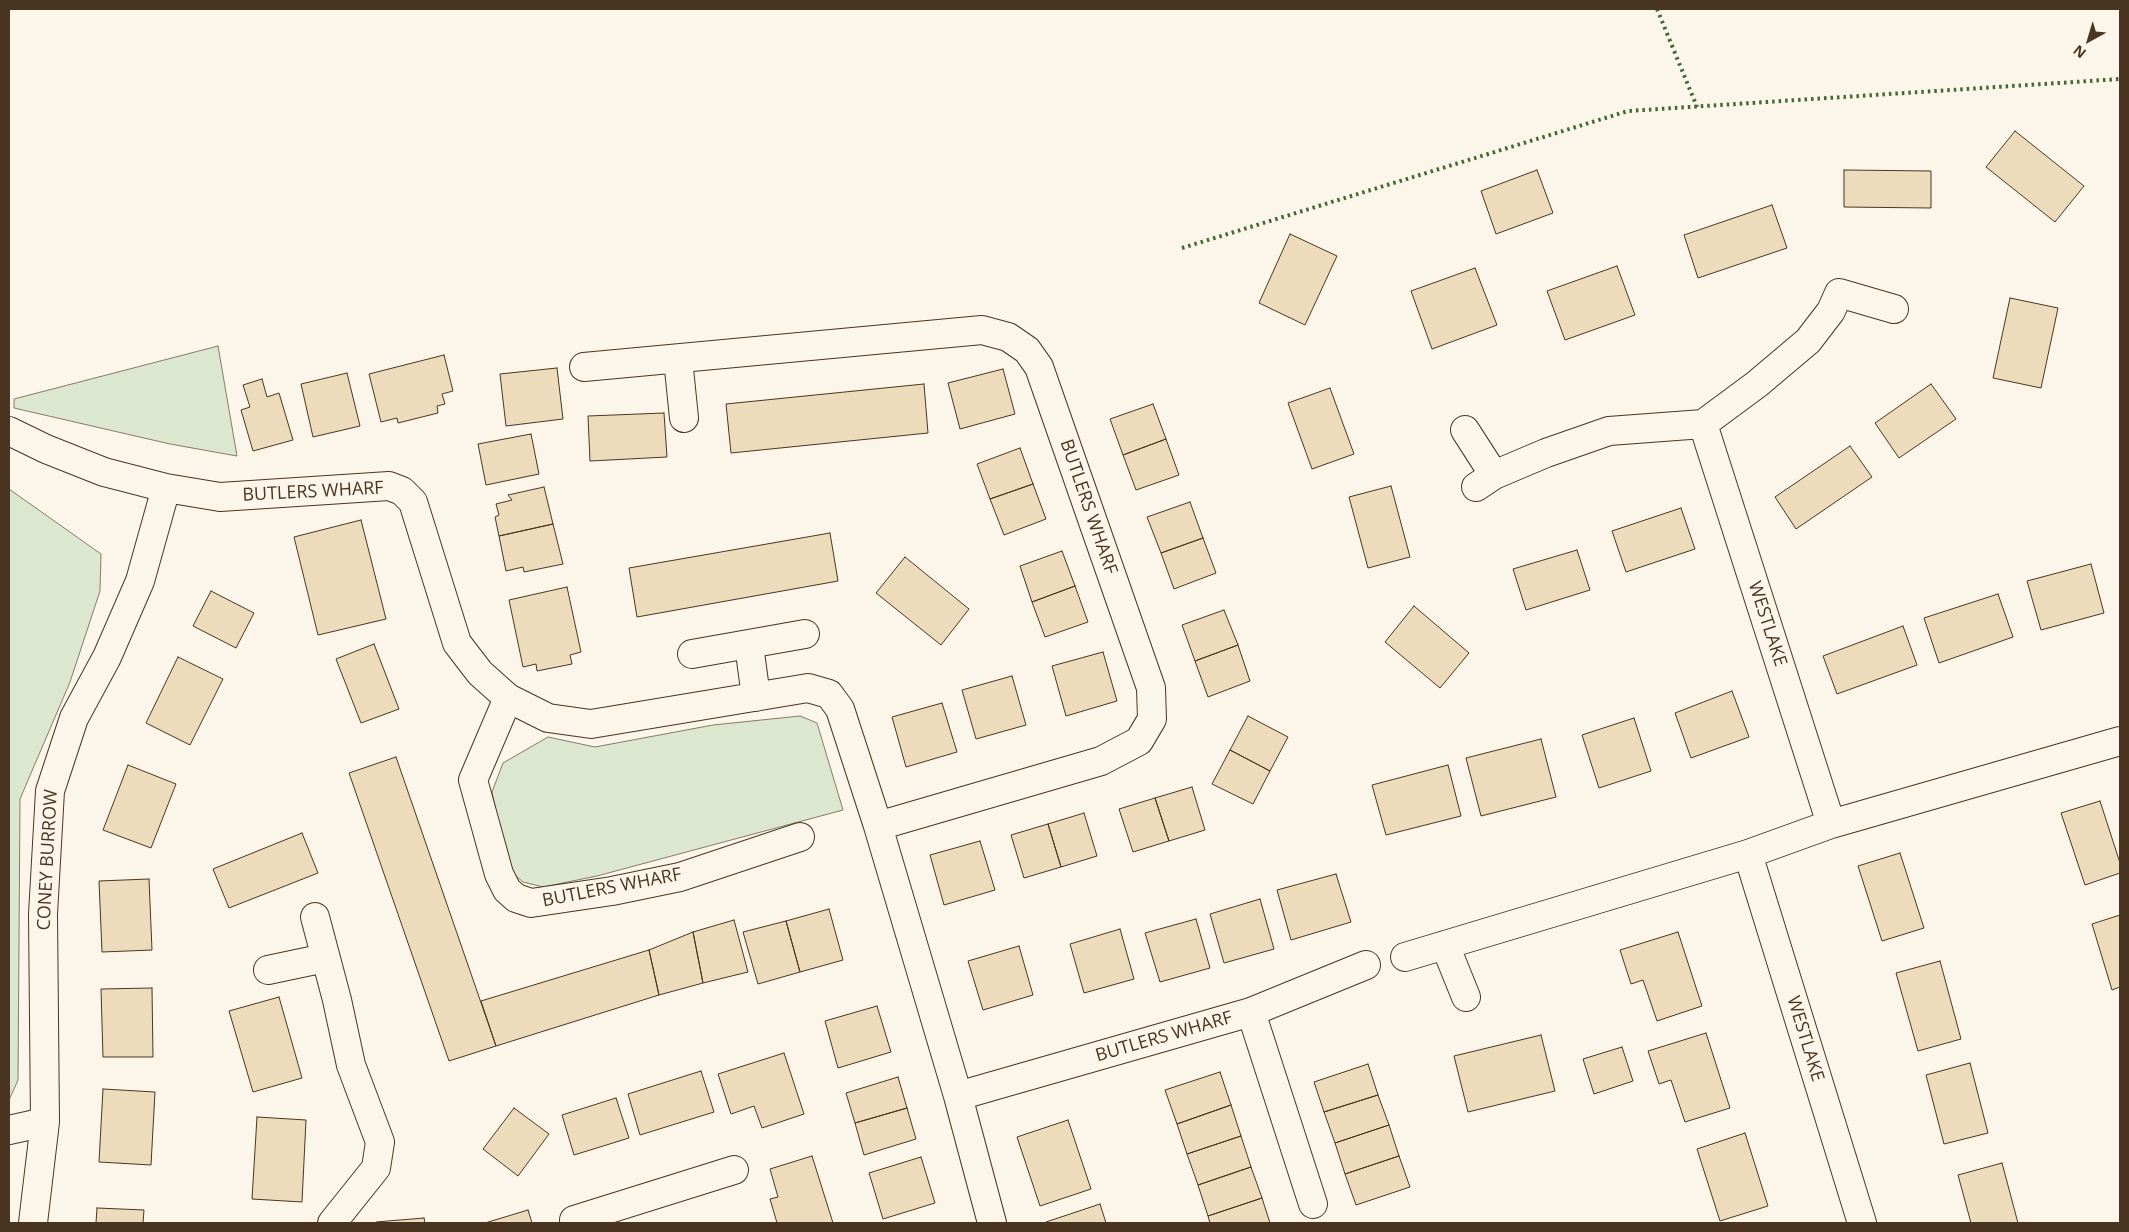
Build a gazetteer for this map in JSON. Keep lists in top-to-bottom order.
{
  "streets": {
    "street": ["BUTLERS WHARF", "WESTLAKE", "CONEY BURROW"]
  },
  "crossings": [
    ["BUTLERS WHARF", "CONEY BURROW"]
  ],
  "north": "bottom left"
}
